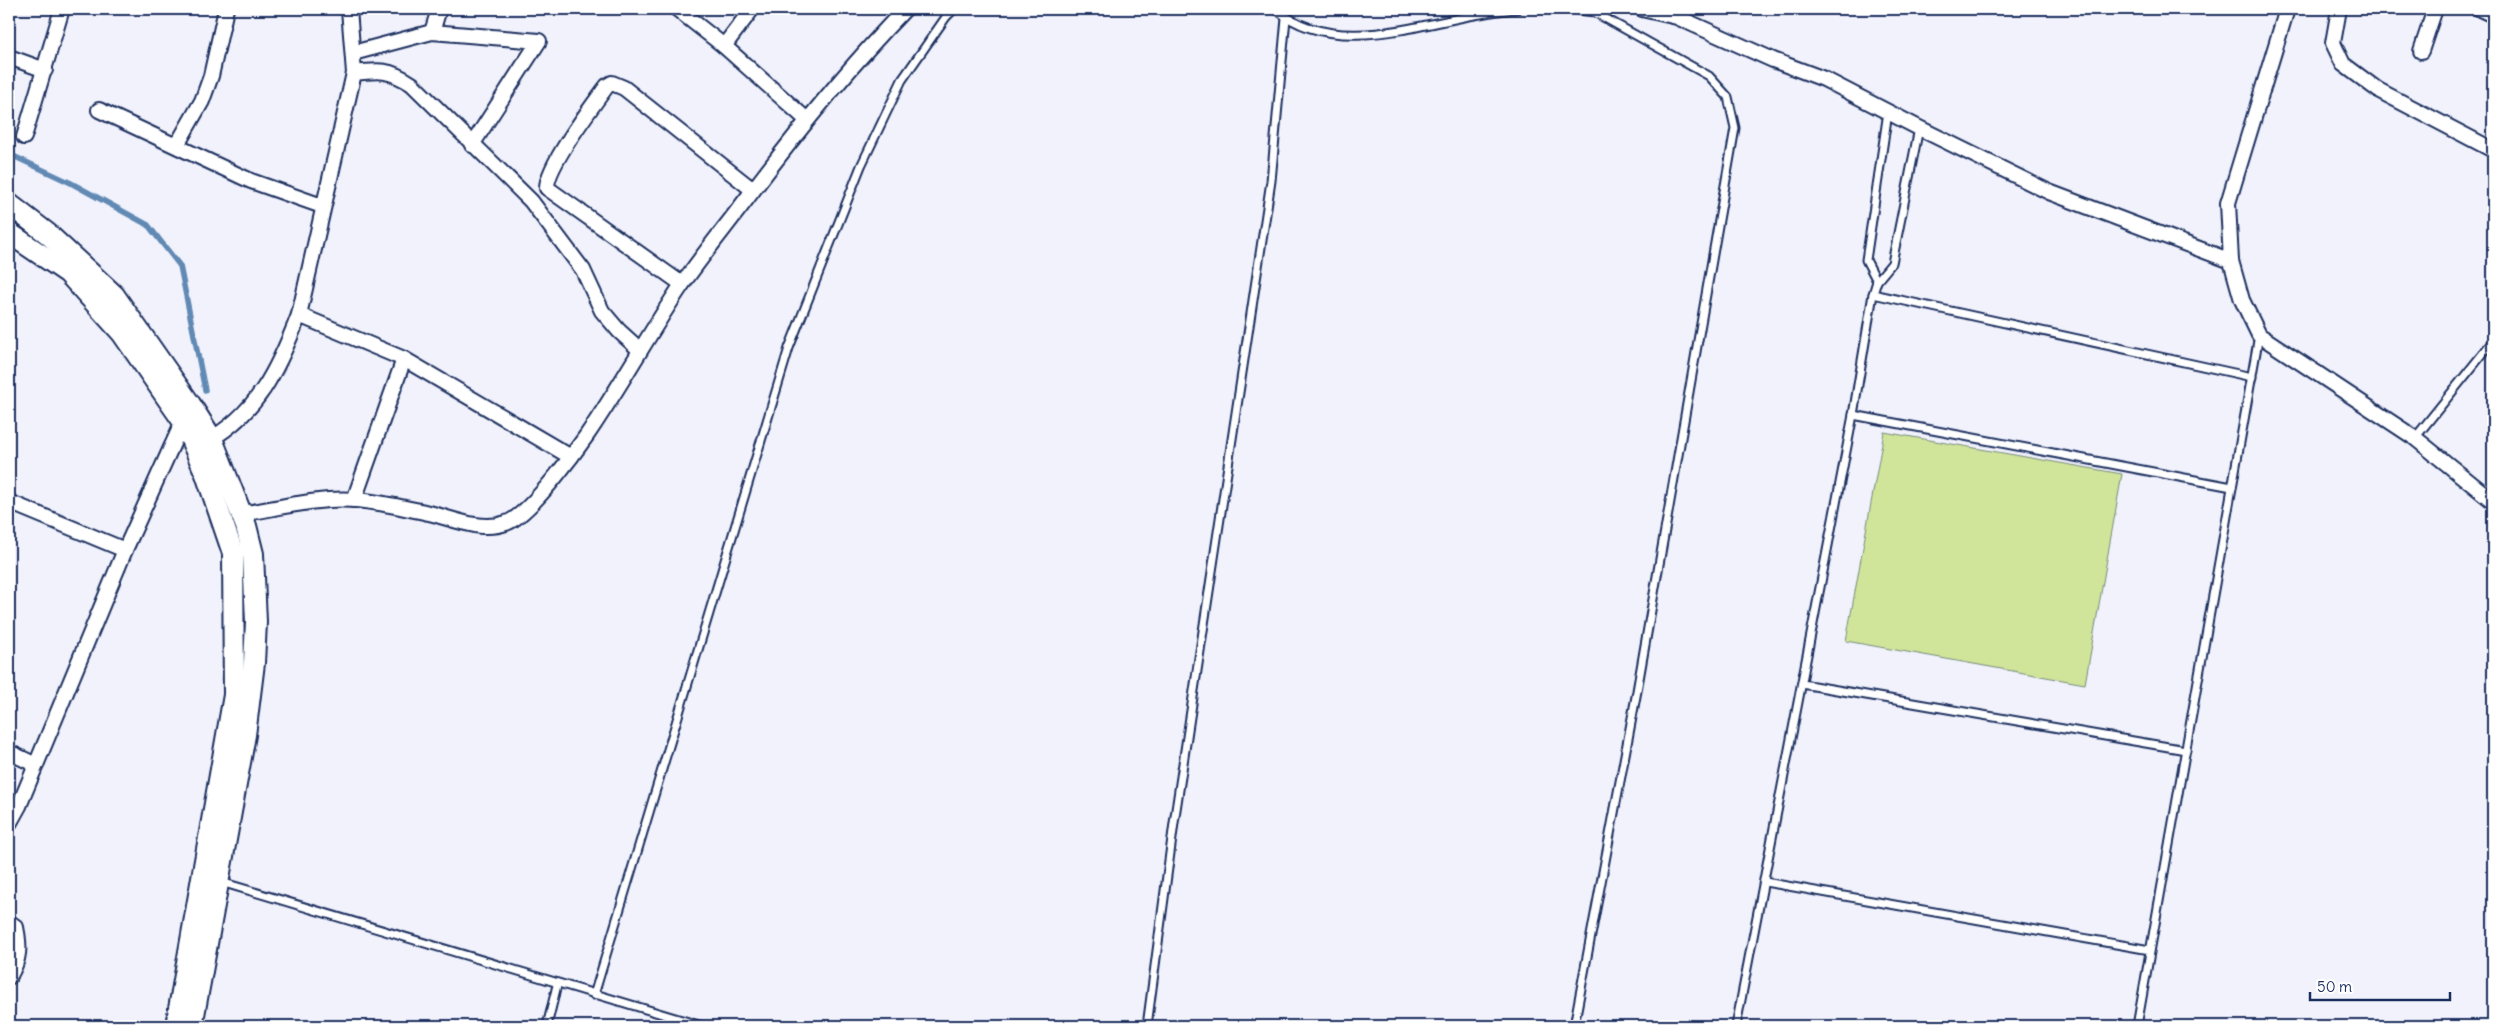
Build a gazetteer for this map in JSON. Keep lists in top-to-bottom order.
{
  "scale_bar": "50 m"
}
